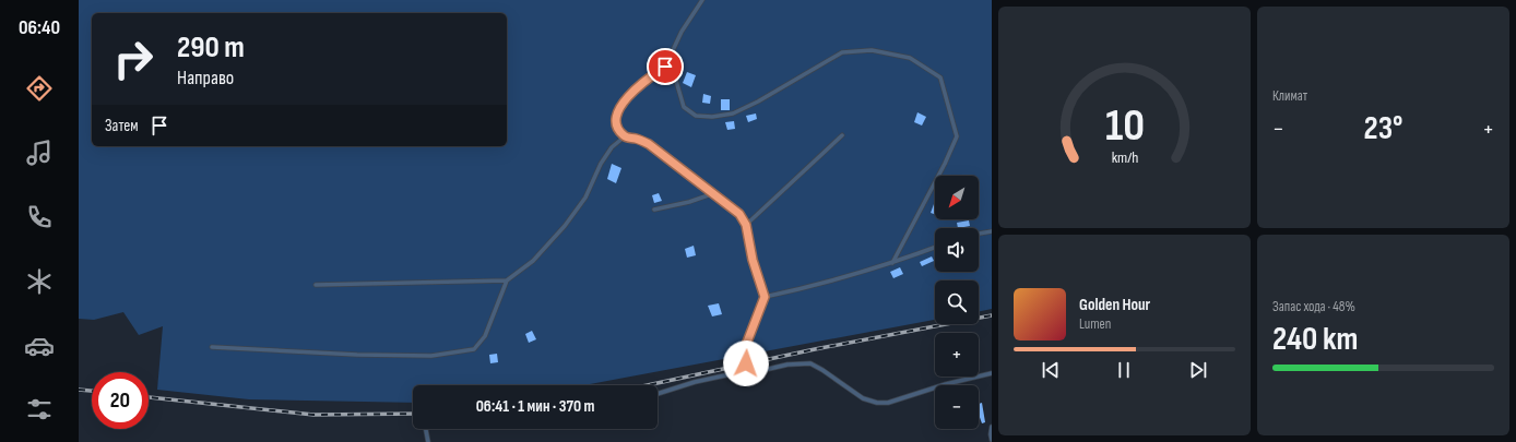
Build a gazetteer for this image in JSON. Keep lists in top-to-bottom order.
{
  "north": "bottom left",
  "page": {
    "tabs": "06:40",
    "tile": [
      "Климат",
      ["Запас хода · 48%", "240 km"]
    ],
    "turn": ["290 m", "Направо"],
    "then": "Затем",
    "heat": ["−", "23°", "+"],
    "map_buttons": ["+", "−"],
    "song": ["Golden Hour", "Lumen"],
    "limit": "20",
    "trip": "06:41 · 1 мин · 370 m",
    "gauge": ["10", "km/h"]
  }
}
